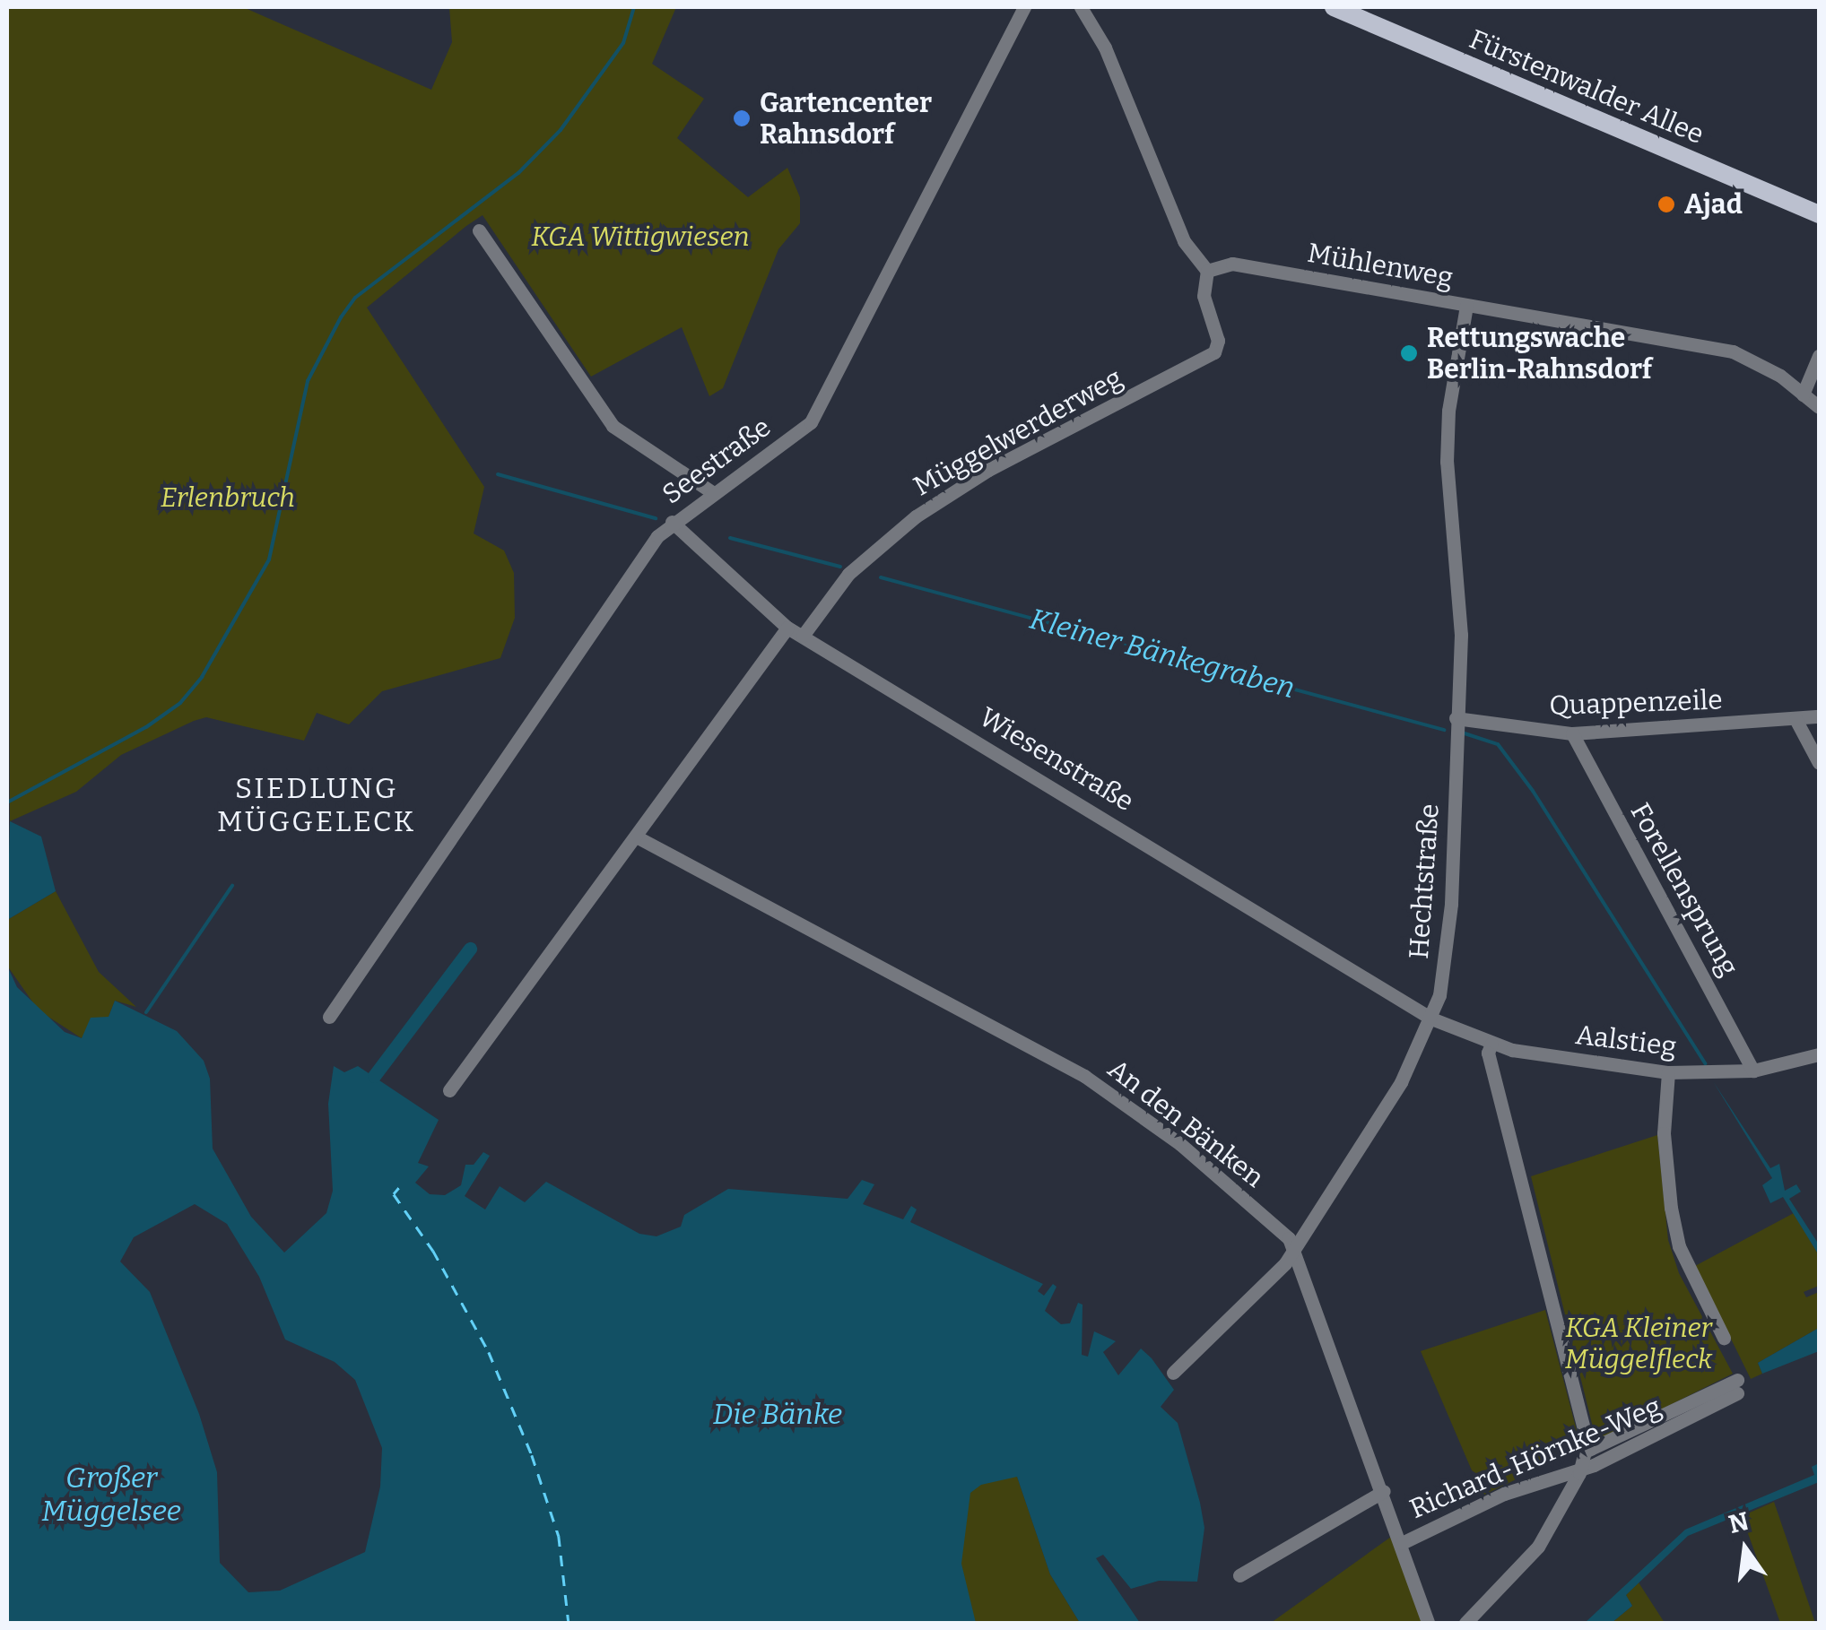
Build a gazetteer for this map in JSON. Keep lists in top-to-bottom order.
{
  "streets": {
    "main road": ["Fürstenwalder Allee"],
    "street": [
      "Mühlenweg",
      "Müggelwerderweg",
      "Seestraße",
      "Quappenzeile",
      "Wiesenstraße",
      "Hechtstraße",
      "Forellensprung",
      "Aalstieg",
      "An den Bänken",
      "Richard-Hörnke-Weg"
    ]
  },
  "crossings": [
    ["Mühlenweg", "Müggelwerderweg"],
    ["Mühlenweg", "Hechtstraße"],
    ["Müggelwerderweg", "Wiesenstraße"],
    ["Seestraße", "Wiesenstraße"],
    ["Quappenzeile", "Hechtstraße"],
    ["Quappenzeile", "Forellensprung"],
    ["Wiesenstraße", "Hechtstraße"],
    ["Wiesenstraße", "Aalstieg"],
    ["Hechtstraße", "Aalstieg"],
    ["Hechtstraße", "An den Bänken"],
    ["Forellensprung", "Aalstieg"],
    ["An den Bänken", "Richard-Hörnke-Weg"]
  ],
  "districts": ["SIEDLUNG MÜGGELECK"],
  "water": ["Kleiner Bänkegraben", "Die Bänke", "Großer Müggelsee"],
  "parks": ["KGA Wittigwiesen", "Erlenbruch", "KGA Kleiner Müggelfleck"],
  "places": ["Gartencenter Rahnsdorf", "Ajad", "Rettungswache Berlin-Rahnsdorf"],
  "north": "top"
}
